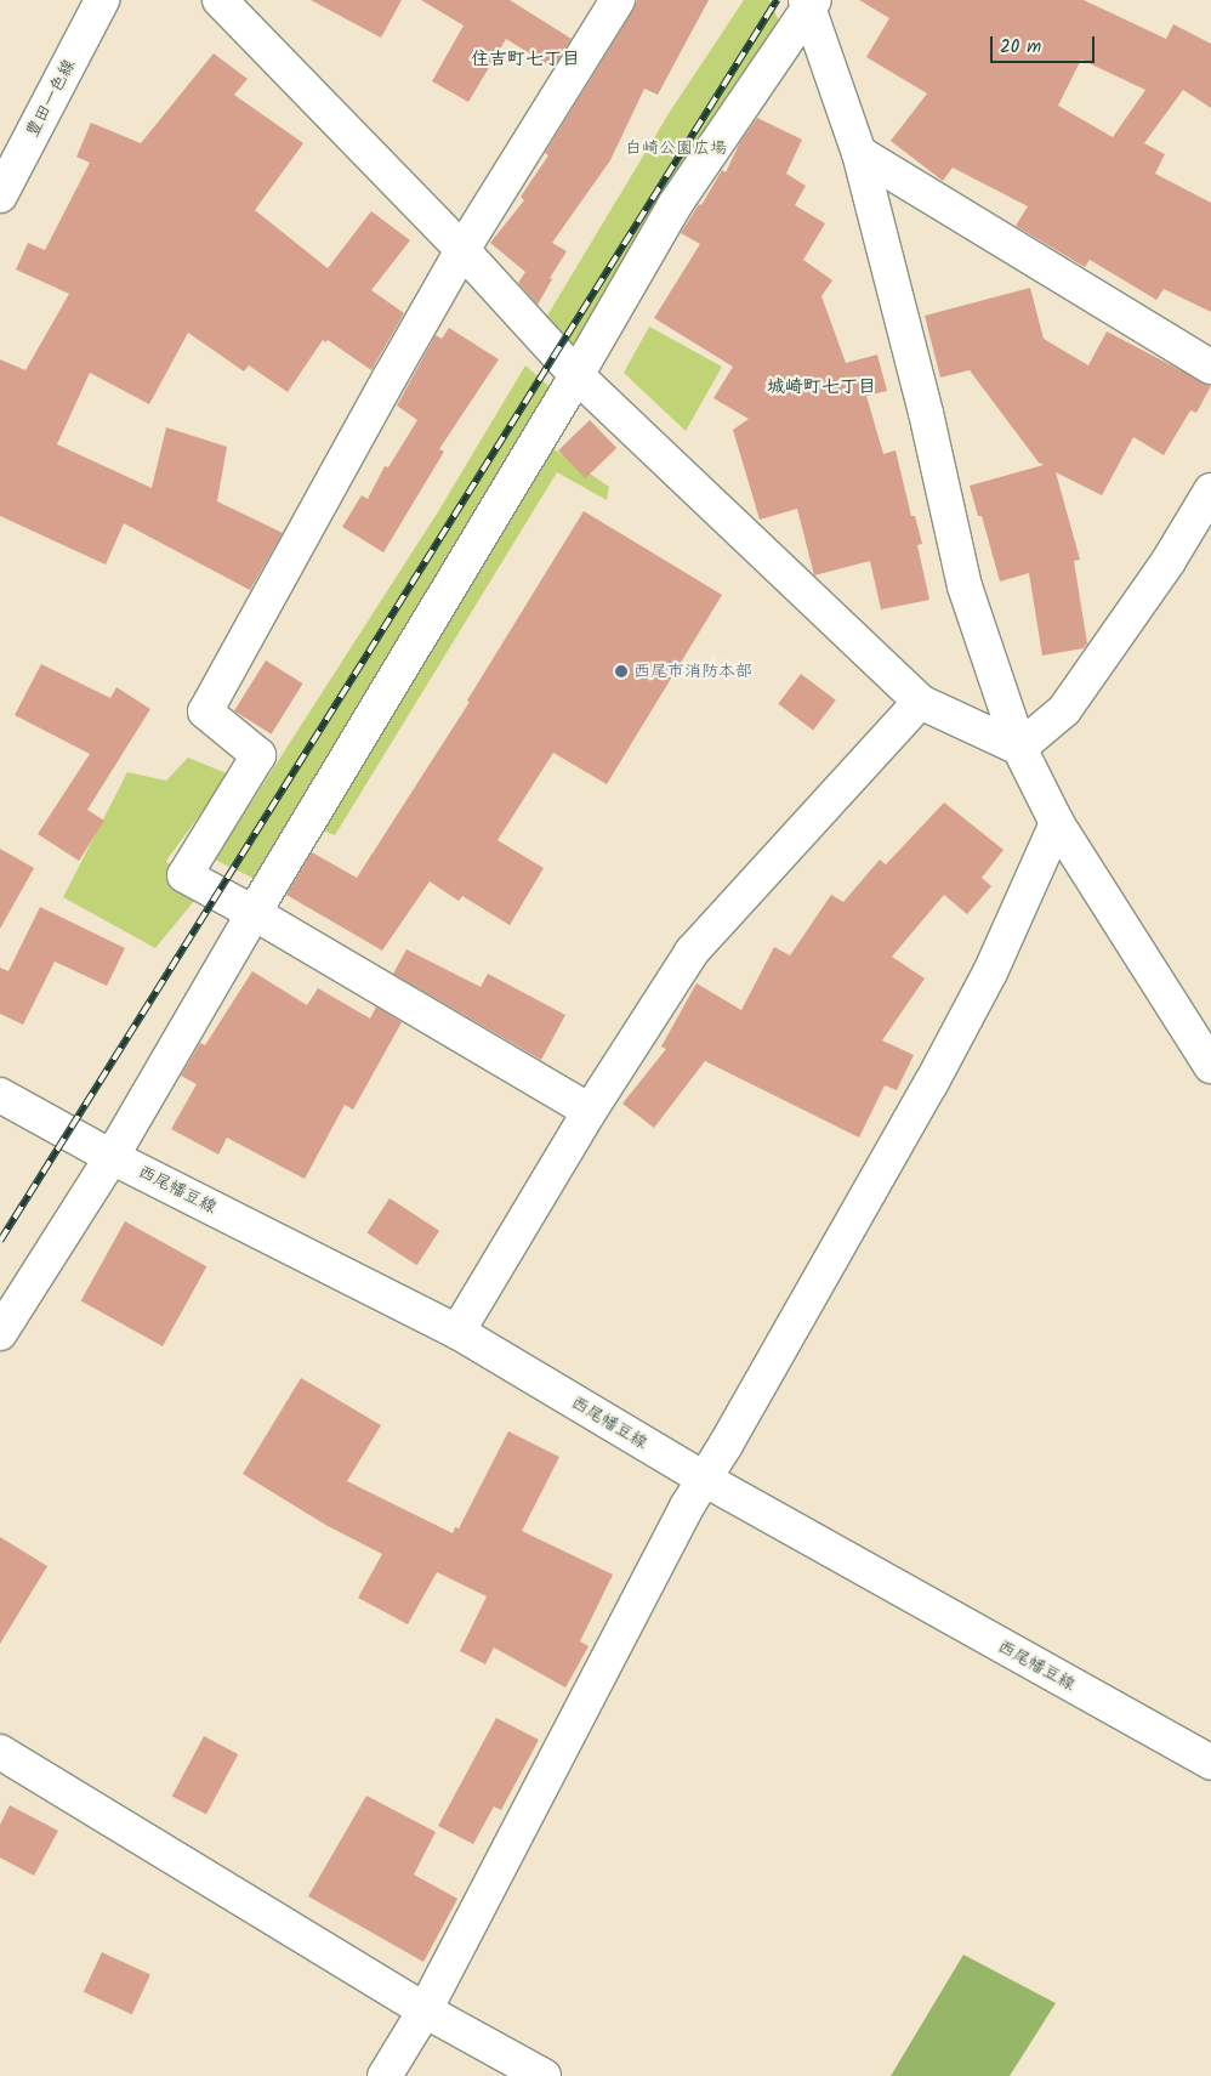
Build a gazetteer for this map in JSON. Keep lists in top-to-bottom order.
{
  "streets": {
    "street": ["豊田一色線", "西尾幡豆線"]
  },
  "districts": ["住吉町七丁目", "城崎町七丁目"],
  "parks": ["白崎公園広場"],
  "places": ["西尾市消防本部"],
  "scale_bar": "20 m"
}
